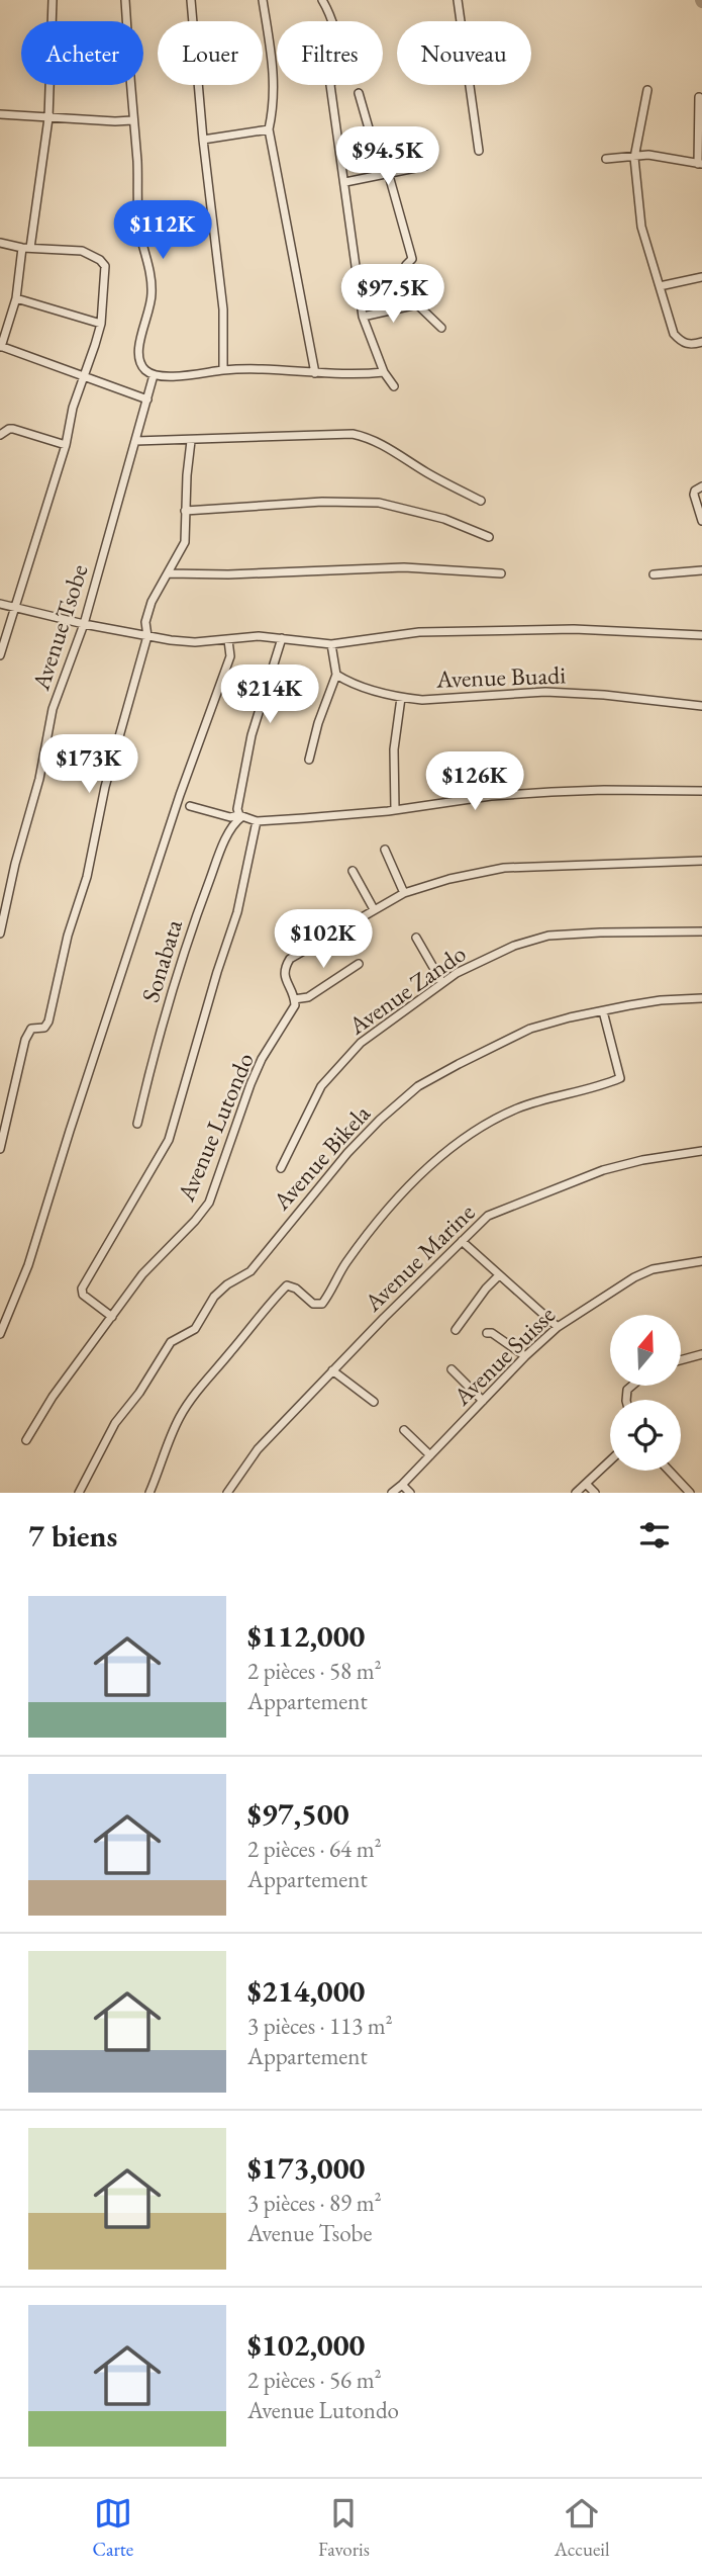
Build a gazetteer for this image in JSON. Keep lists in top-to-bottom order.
{
  "streets": {
    "street": [
      "Avenue Tsobe",
      "Avenue Buadi",
      "Sonabata",
      "Avenue Zando",
      "Avenue Lutondo",
      "Avenue Bikela",
      "Avenue Marine",
      "Avenue Suisse"
    ]
  },
  "north": "top",
  "page": {
    "chip": [
      "Acheter",
      "Louer",
      "Filtres",
      "Nouveau"
    ],
    "price": [
      "$94.5K",
      "$112K",
      "$97.5K",
      "$214K",
      "$173K",
      "$126K",
      "$102K"
    ],
    "heading": "7 biens",
    "list": [
      {
        "name": "$112,000",
        "note": "2 pièces · 58 m² · Appartement"
      },
      {
        "name": "$97,500",
        "note": "2 pièces · 64 m² · Appartement"
      },
      {
        "name": "$214,000",
        "note": "3 pièces · 113 m² · Appartement"
      },
      {
        "name": "$173,000",
        "note": "3 pièces · 89 m² · Avenue Tsobe"
      },
      {
        "name": "$102,000",
        "note": "2 pièces · 56 m² · Avenue Lutondo"
      }
    ],
    "tabs": ["Carte", "Favoris", "Accueil"]
  }
}
